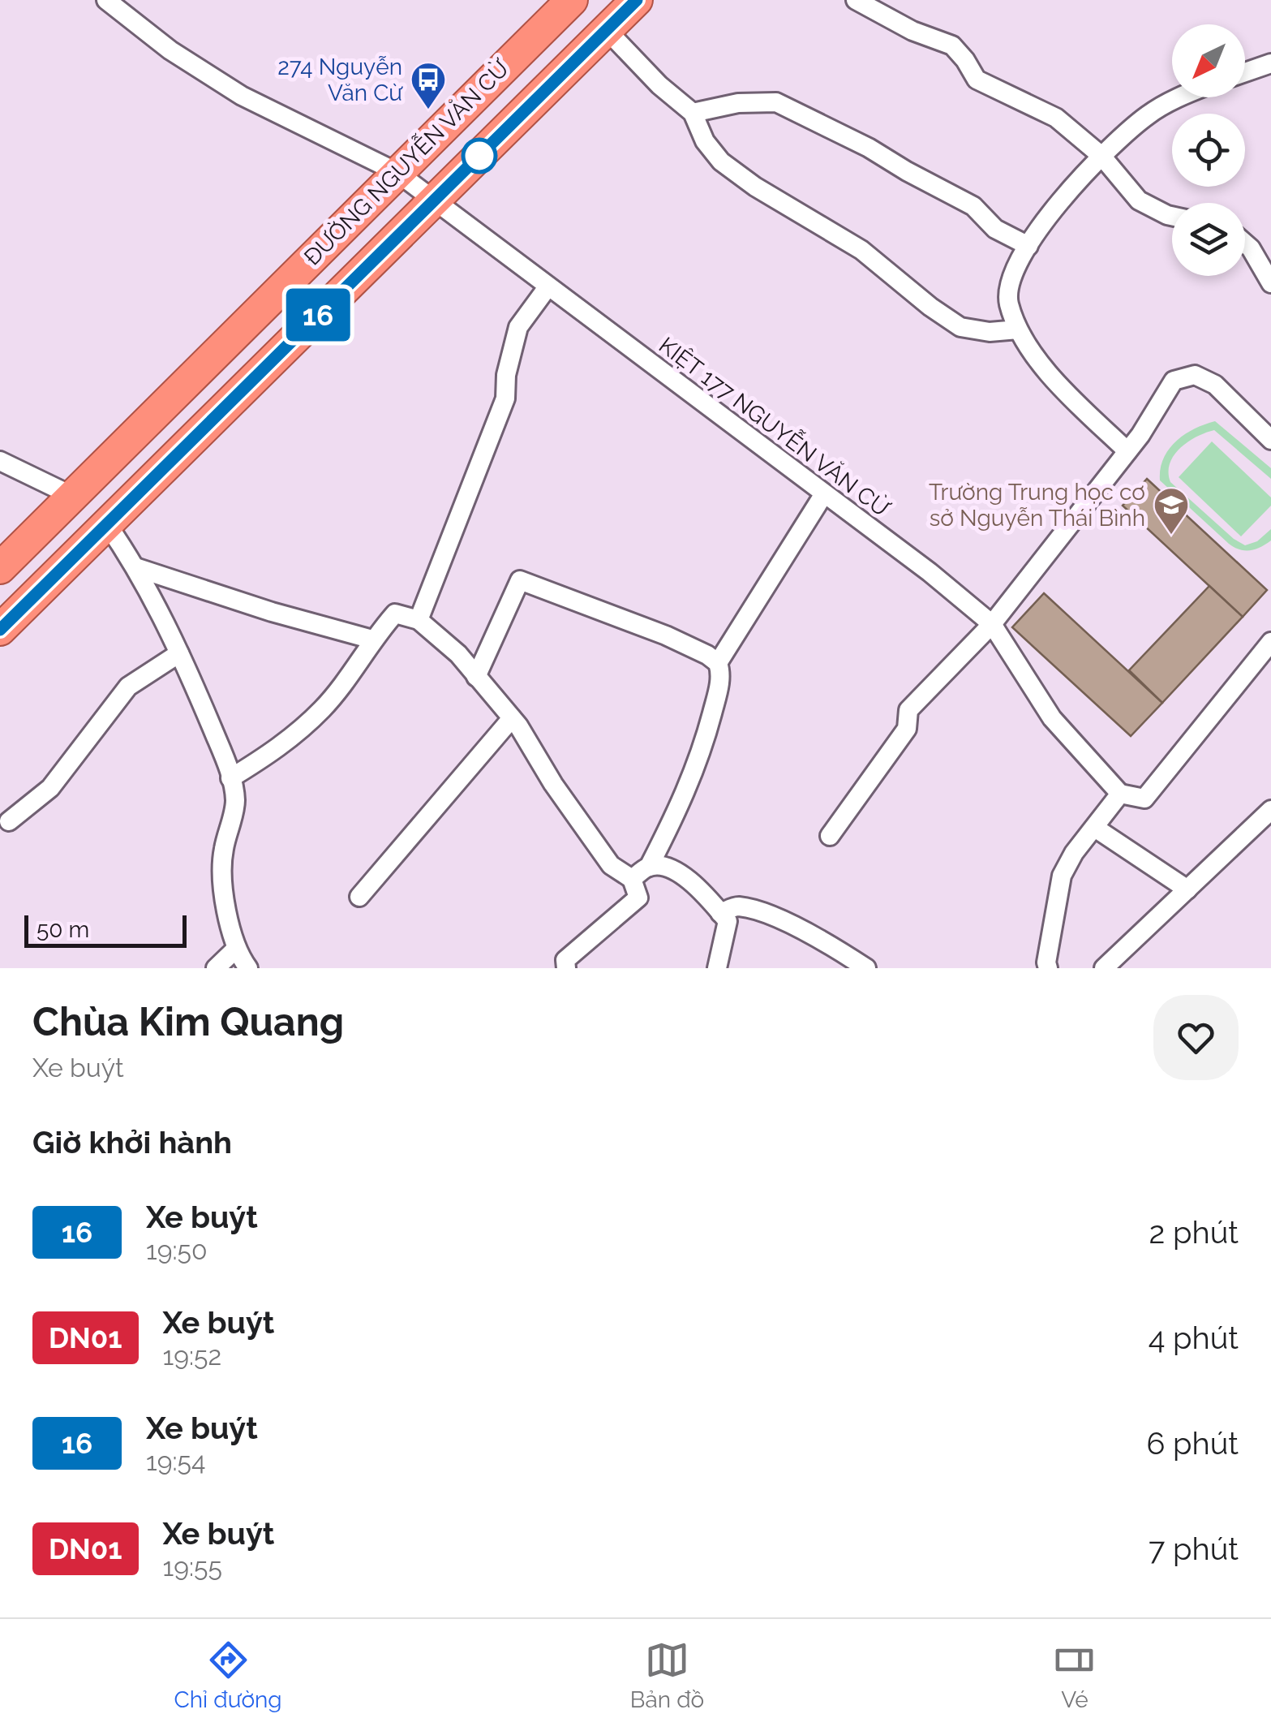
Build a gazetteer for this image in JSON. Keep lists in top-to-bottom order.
{
  "streets": {
    "highway": ["ĐƯỜNG NGUYỄN VĂN CỪ"],
    "street": ["KIỆT 177 NGUYỄN VĂN CỪ"]
  },
  "crossings": [
    ["ĐƯỜNG NGUYỄN VĂN CỪ", "KIỆT 177 NGUYỄN VĂN CỪ"]
  ],
  "places": {
    "bus stop": ["274 Nguyễn Văn Cừ"],
    "school or university": ["Trường Trung học cơ sở Nguyễn Thái Bình"]
  },
  "lines": ["bus line 16"],
  "scale_bar": "50 m",
  "north": "bottom left",
  "page": {
    "on_map": "16",
    "scale": "50 m",
    "heading": [
      ["Chùa Kim Quang", "Xe buýt"],
      "Giờ khởi hành"
    ],
    "list": [
      {
        "mark": "16",
        "name": "Xe buýt",
        "note": "19:50",
        "value": "2 phút"
      },
      {
        "mark": "DN01",
        "name": "Xe buýt",
        "note": "19:52",
        "value": "4 phút"
      },
      {
        "mark": "16",
        "name": "Xe buýt",
        "note": "19:54",
        "value": "6 phút"
      },
      {
        "mark": "DN01",
        "name": "Xe buýt",
        "note": "19:55",
        "value": "7 phút"
      }
    ],
    "tabs": ["Chỉ đường", "Bản đồ", "Vé"]
  }
}
